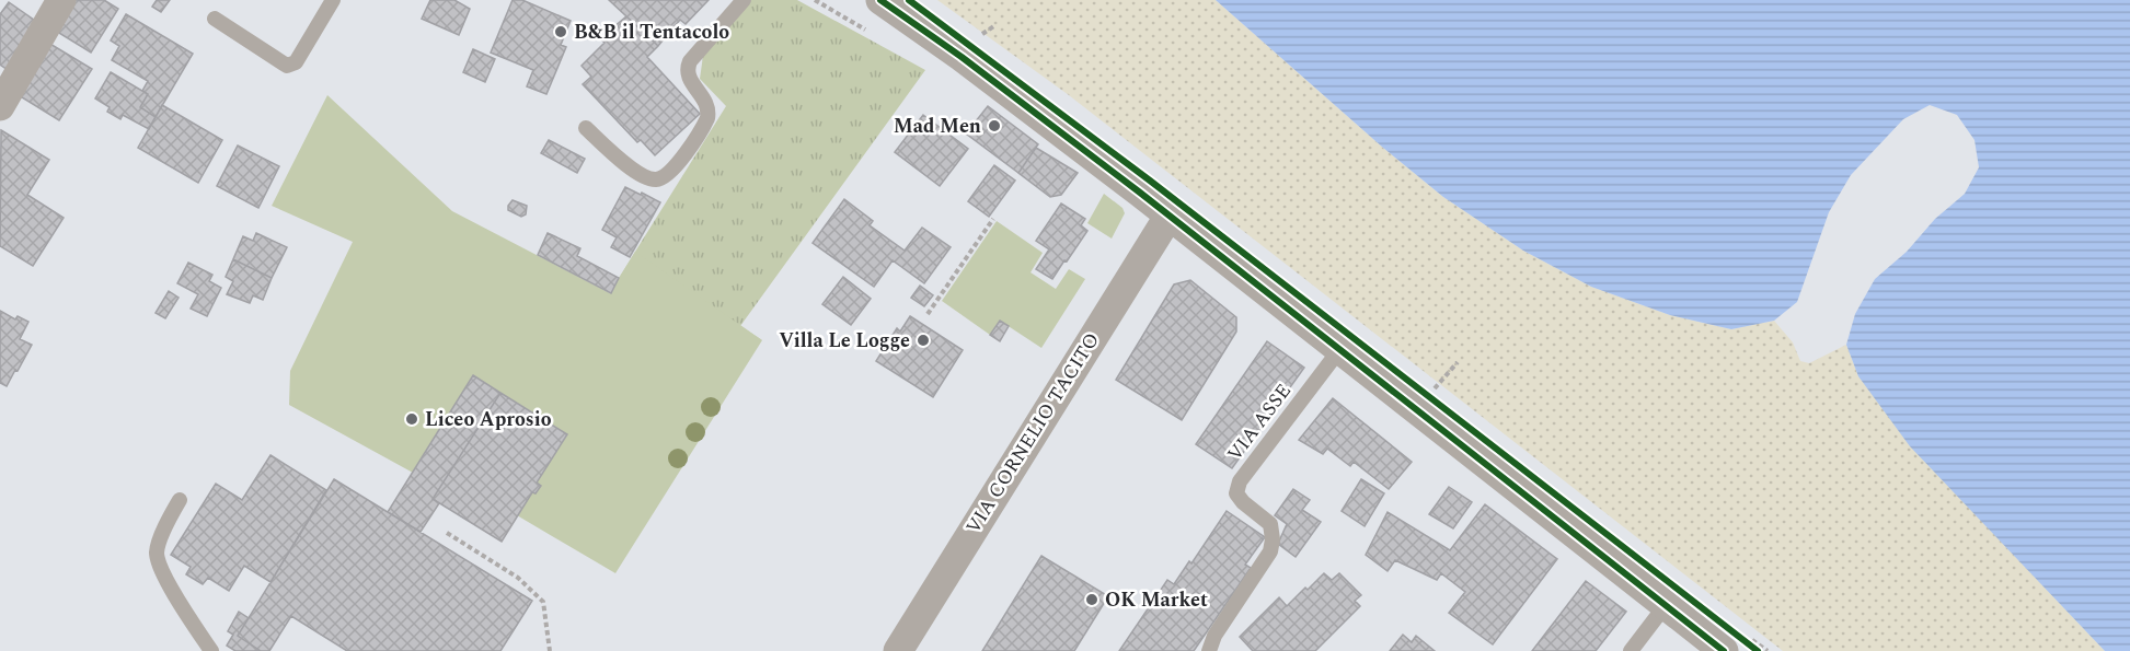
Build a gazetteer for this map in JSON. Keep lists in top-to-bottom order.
{
  "streets": {
    "street": ["VIA CORNELIO TACITO"],
    "lane": ["VIA ASSE"]
  },
  "places": [
    "B&B il Tentacolo",
    "Mad Men",
    "Villa Le Logge",
    "Liceo Aprosio",
    "OK Market"
  ]
}
